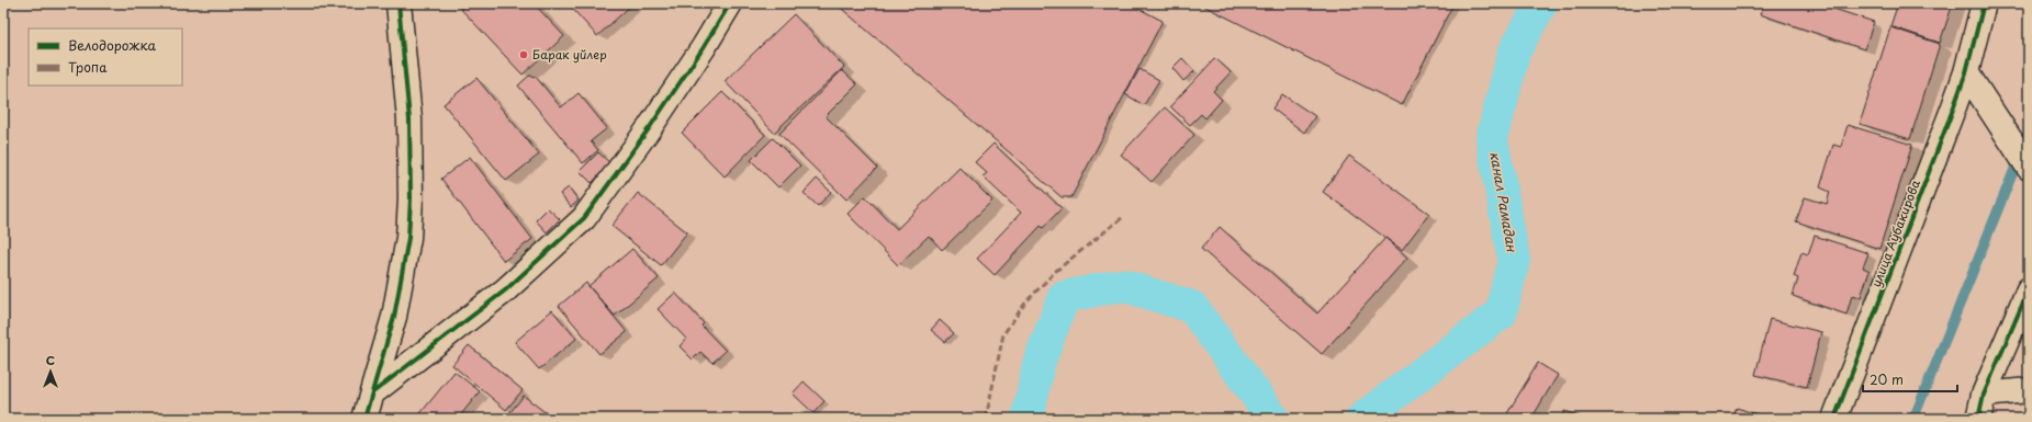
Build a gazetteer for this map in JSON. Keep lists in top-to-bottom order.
{
  "streets": {
    "street": ["улица Аубакирова"]
  },
  "water": ["канал Рамадан"],
  "places": ["Барак уйлер"],
  "legend": ["Велодорожка", "Тропа"],
  "scale_bar": "20 m",
  "north": "top"
}
